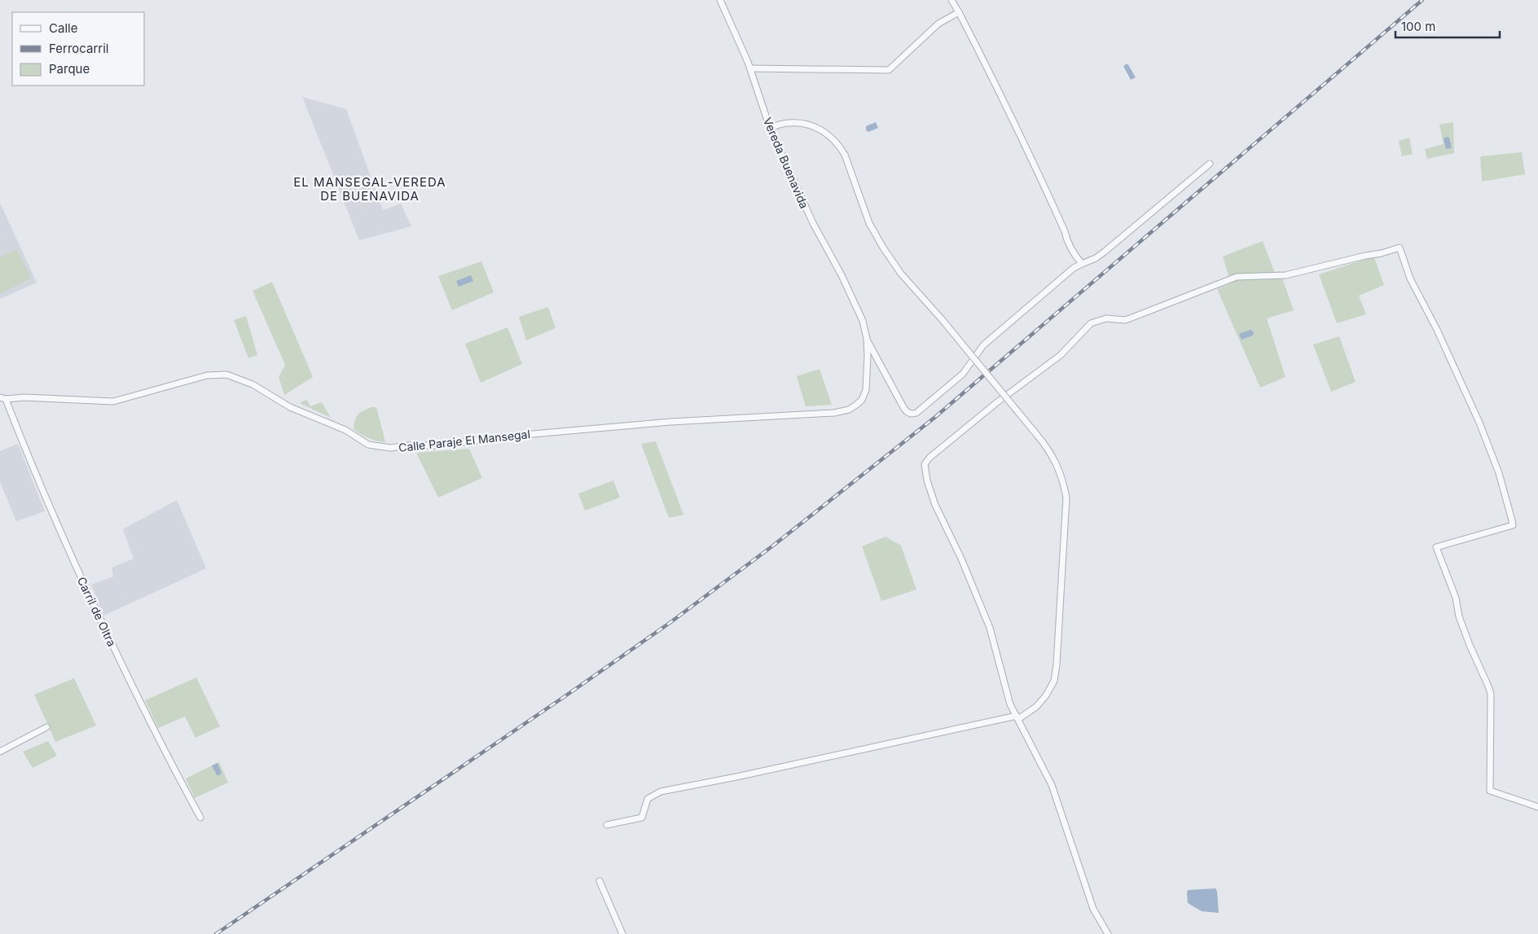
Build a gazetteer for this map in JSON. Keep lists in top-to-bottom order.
{
  "streets": {
    "street": ["Vereda Buenavida", "Calle Paraje El Mansegal", "Carril de Oltra"]
  },
  "crossings": [
    ["Vereda Buenavida", "Calle Paraje El Mansegal"],
    ["Calle Paraje El Mansegal", "Carril de Oltra"]
  ],
  "districts": ["EL MANSEGAL-VEREDA DE BUENAVIDA"],
  "legend": ["Calle", "Ferrocarril", "Parque"],
  "scale_bar": "100 m"
}
